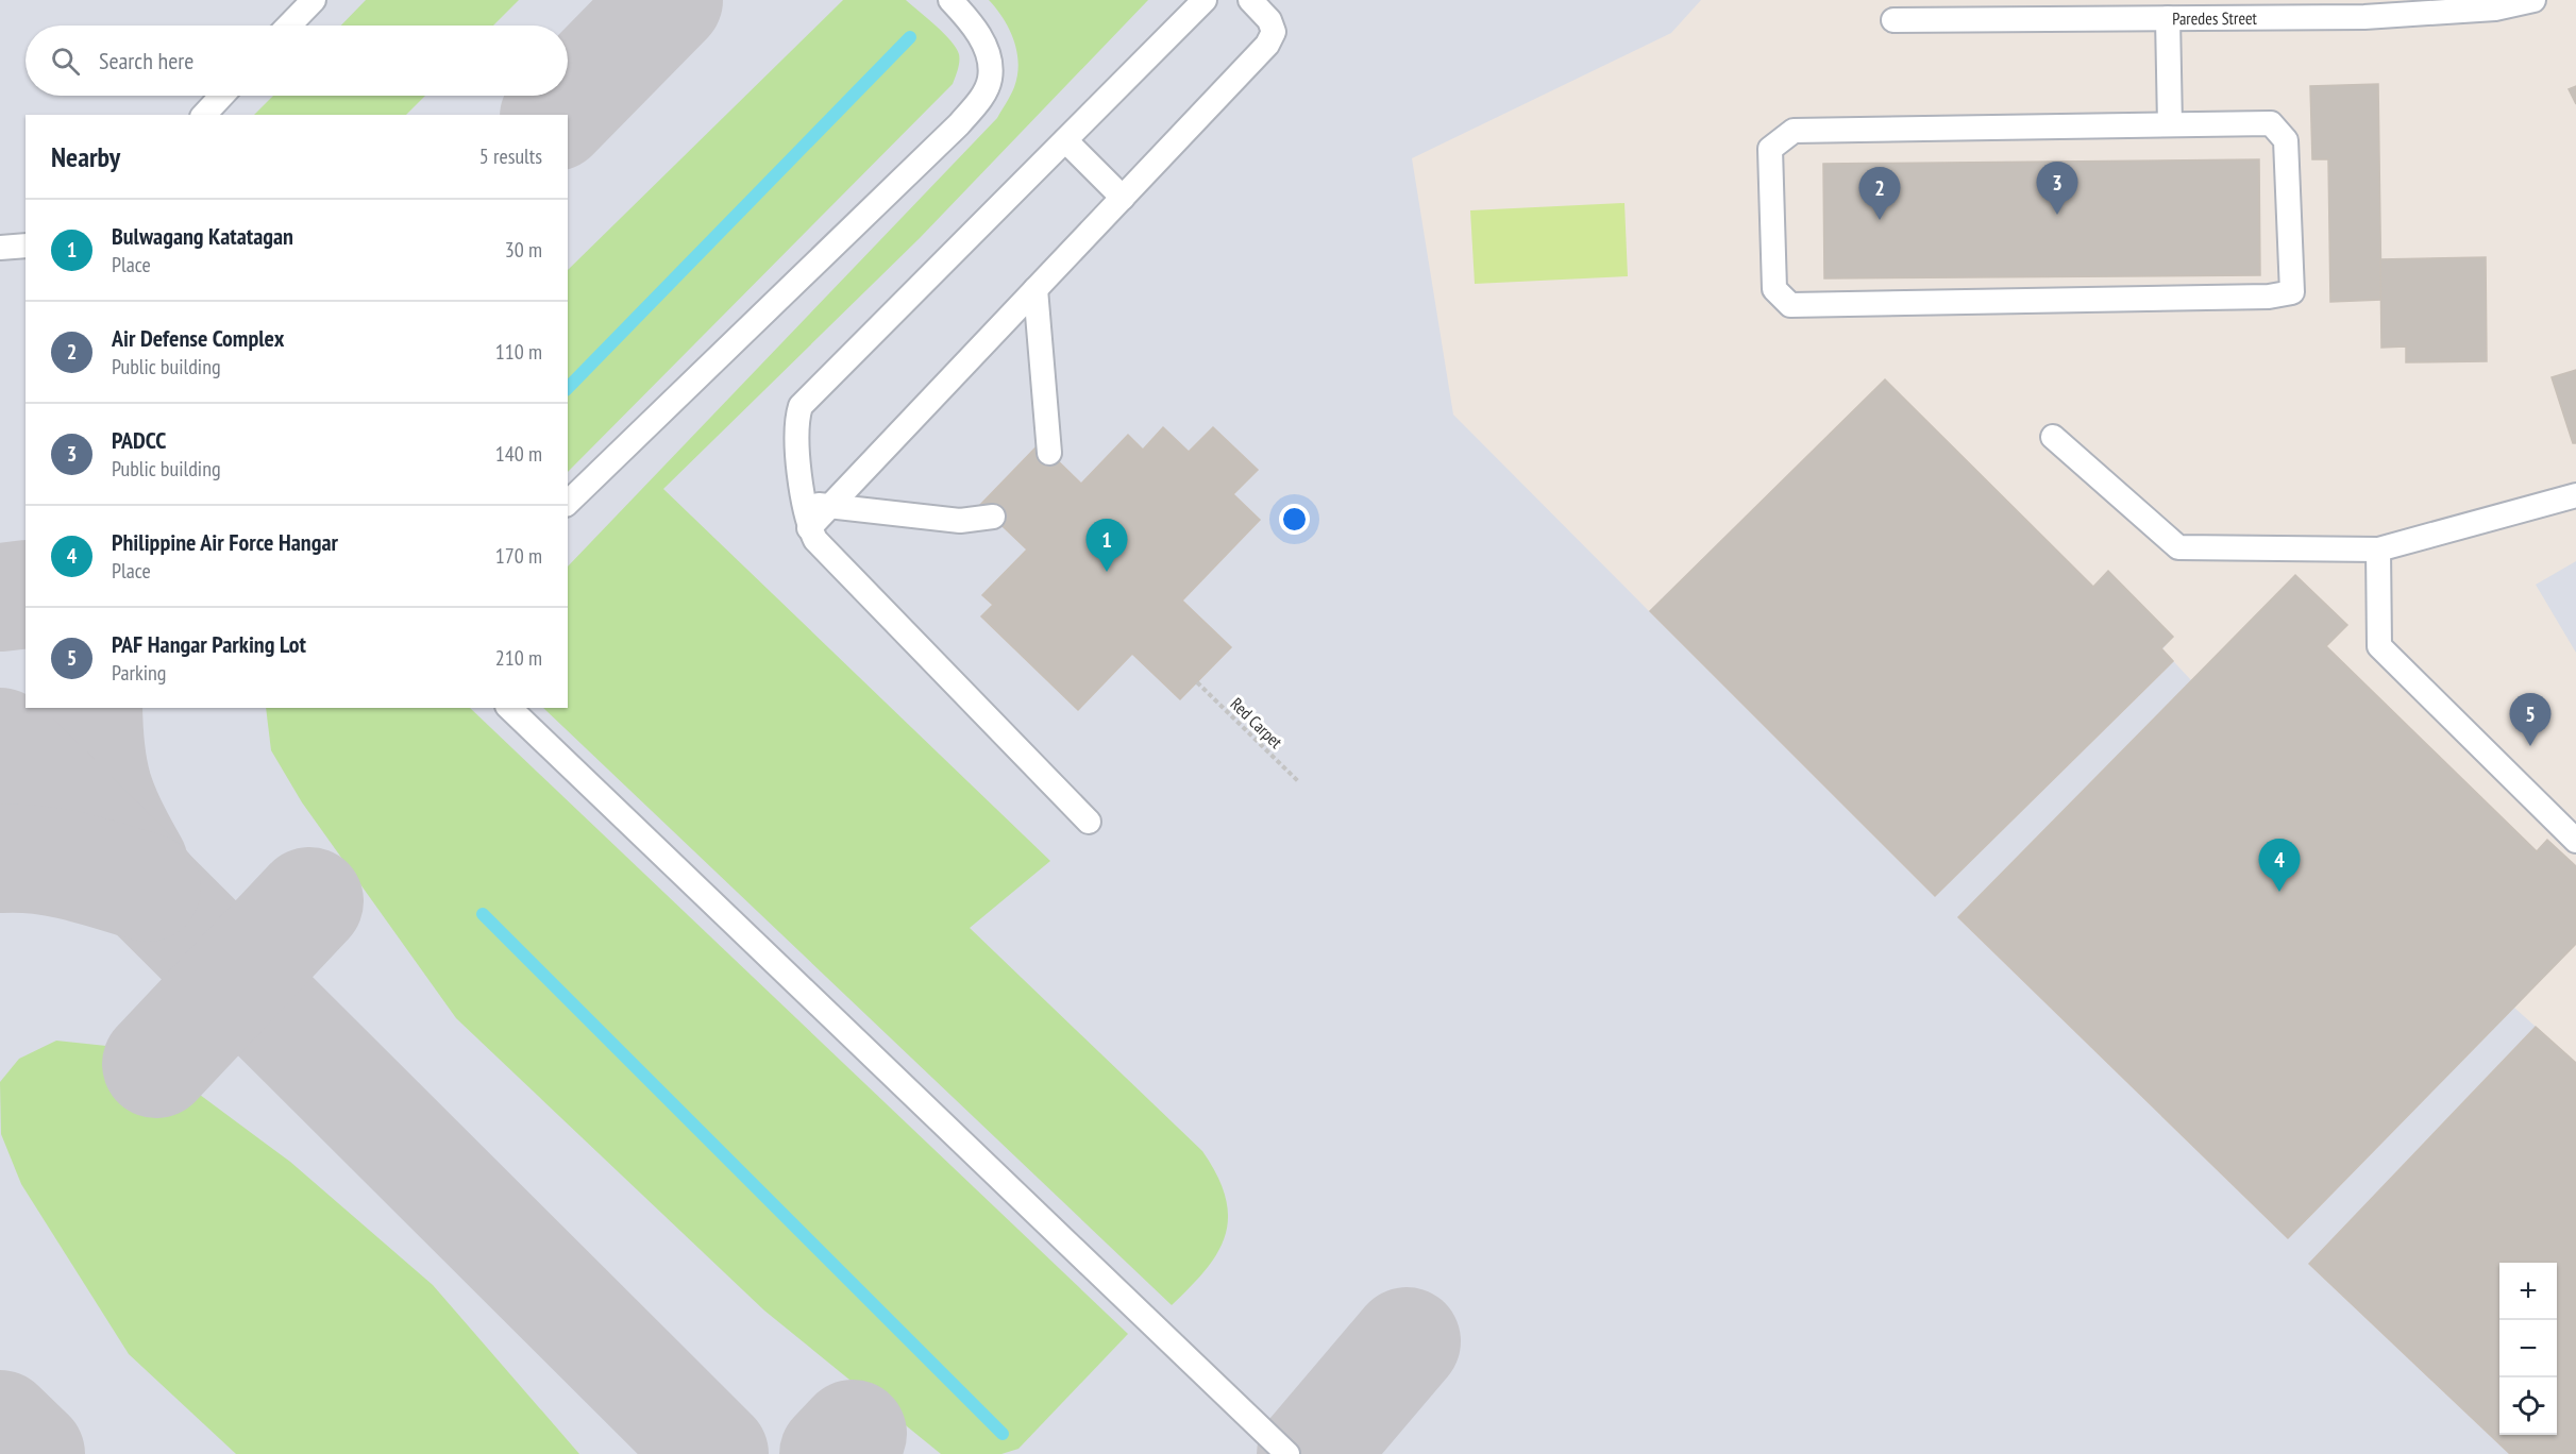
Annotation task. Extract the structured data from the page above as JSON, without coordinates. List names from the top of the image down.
{
  "streets": {
    "lane": ["Paredes Street"],
    "path": ["Red Carpet"]
  },
  "page": {
    "search": "Search here",
    "heading": ["Nearby", "5 results"],
    "pins": [
      "3",
      "2",
      "1",
      "5",
      "4"
    ],
    "list": [
      {
        "mark": "1",
        "name": "Bulwagang Katatagan",
        "note": "Place",
        "value": "30 m"
      },
      {
        "mark": "2",
        "name": "Air Defense Complex",
        "note": "Public building",
        "value": "110 m"
      },
      {
        "mark": "3",
        "name": "PADCC",
        "note": "Public building",
        "value": "140 m"
      },
      {
        "mark": "4",
        "name": "Philippine Air Force Hangar",
        "note": "Place",
        "value": "170 m"
      },
      {
        "mark": "5",
        "name": "PAF Hangar Parking Lot",
        "note": "Parking",
        "value": "210 m"
      }
    ],
    "map_buttons": ["+", "−"]
  }
}
